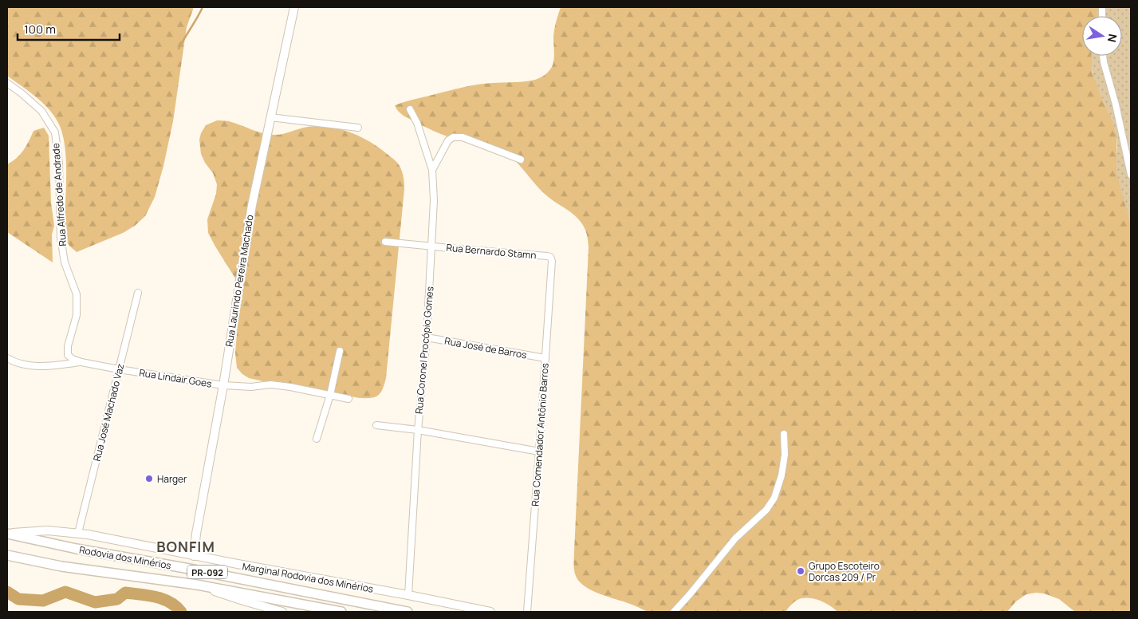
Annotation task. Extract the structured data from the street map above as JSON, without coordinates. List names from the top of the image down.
{
  "streets": {
    "main road": [
      "Rua Laurindo Pereira Machado",
      "Rodovia dos Minérios",
      "PR-092",
      "Marginal Rodovia dos Minérios"
    ],
    "street": [
      "Rua Alfredo de Andrade",
      "Rua Bernardo Stamn",
      "Rua José de Barros",
      "Rua Coronel Procópio Gomes",
      "Rua Lindair Goes",
      "Rua José Machado Vaz",
      "Rua Comendador Antônio Barros"
    ]
  },
  "crossings": [
    ["Rua Alfredo de Andrade", "Rua Lindair Goes"],
    ["Rua Bernardo Stamn", "Rua Coronel Procópio Gomes"],
    ["Rua Bernardo Stamn", "Rua Comendador Antônio Barros"],
    ["Rua Laurindo Pereira Machado", "Rua Lindair Goes"],
    ["Rua Laurindo Pereira Machado", "Marginal Rodovia dos Minérios"],
    ["Rua José de Barros", "Rua Coronel Procópio Gomes"],
    ["Rua José de Barros", "Rua Comendador Antônio Barros"],
    ["Rua Coronel Procópio Gomes", "Marginal Rodovia dos Minérios"],
    ["Rua Lindair Goes", "Rua José Machado Vaz"],
    ["Rua José Machado Vaz", "Marginal Rodovia dos Minérios"],
    ["Rodovia dos Minérios", "Marginal Rodovia dos Minérios"]
  ],
  "districts": ["BONFIM"],
  "places": ["Harger", "Grupo Escoteiro Dorcas 209 / Pr"],
  "scale_bar": "100 m",
  "north": "right"
}
